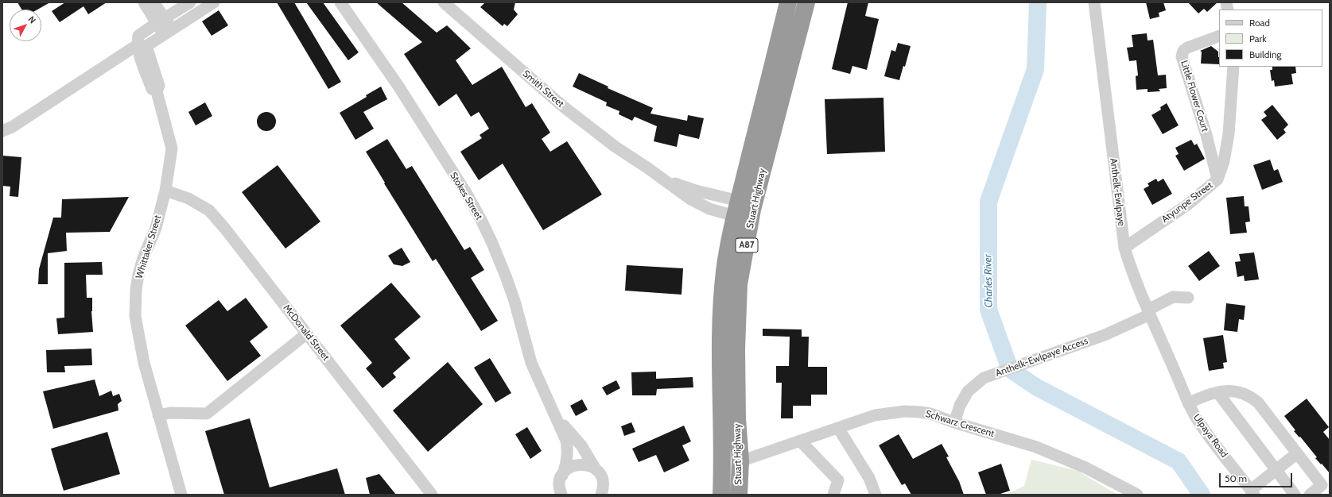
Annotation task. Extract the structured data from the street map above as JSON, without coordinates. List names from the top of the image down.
{
  "streets": {
    "highway": ["Stuart Highway", "A87"],
    "street": [
      "Smith Street",
      "Little Flower Court",
      "Anthelk-Ewlpaye",
      "Stokes Street",
      "Atyunpe Street",
      "Whittaker Street",
      "McDonald Street",
      "Anthelk-Ewlpaye Access",
      "Schwarz Crescent",
      "Ulpaya Road"
    ]
  },
  "crossings": [
    ["Smith Street", "Stuart Highway"],
    ["Little Flower Court", "Atyunpe Street"],
    ["Anthelk-Ewlpaye", "Atyunpe Street"],
    ["Anthelk-Ewlpaye", "Anthelk-Ewlpaye Access"],
    ["Anthelk-Ewlpaye", "Ulpaya Road"],
    ["Stuart Highway", "Schwarz Crescent"],
    ["Whittaker Street", "McDonald Street"],
    ["Anthelk-Ewlpaye Access", "Schwarz Crescent"]
  ],
  "water": ["Charles River"],
  "legend": ["Road", "Park", "Building"],
  "scale_bar": "50 m",
  "north": "top right"
}
